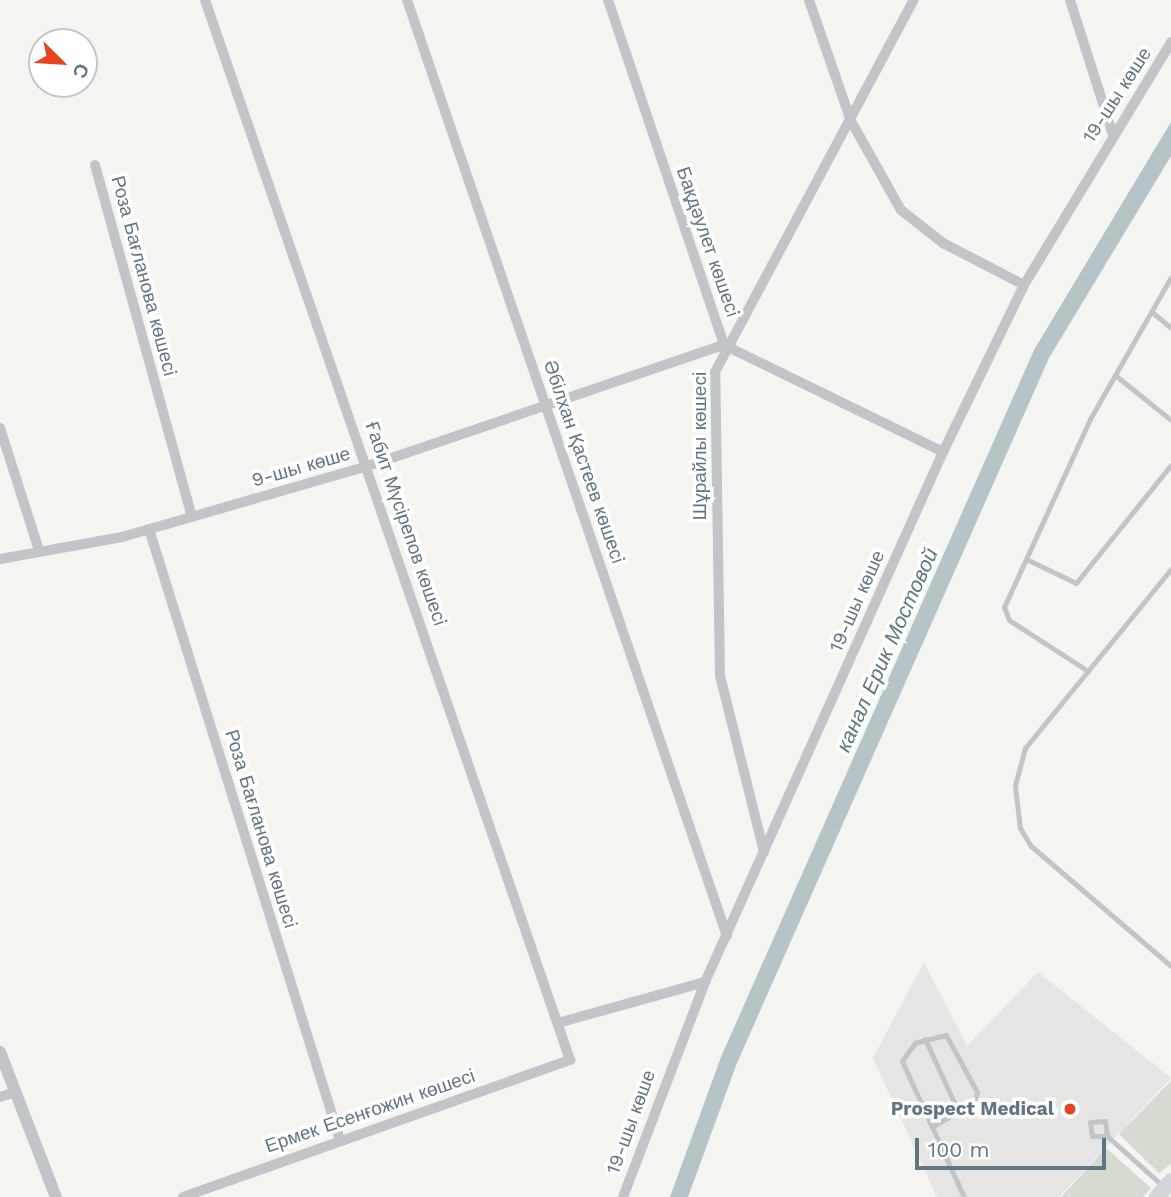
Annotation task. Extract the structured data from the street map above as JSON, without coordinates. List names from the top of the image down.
{
  "streets": {
    "street": [
      "19-шы көше",
      "Бақдәулет көшесi",
      "Роза Бағланова көшесi",
      "Шұрайлы көшесі",
      "Әбілхан Қастеев көшесi",
      "9-шы көше",
      "Ғабит Мүсірепов көшесi",
      "Ермек Есенғожин көшесі"
    ]
  },
  "crossings": [
    ["19-шы көше", "Бақдәулет көшесi"],
    ["19-шы көше", "Шұрайлы көшесі"],
    ["19-шы көше", "Әбілхан Қастеев көшесi"],
    ["Бақдәулет көшесi", "Шұрайлы көшесі"],
    ["Бақдәулет көшесi", "9-шы көше"],
    ["Роза Бағланова көшесi", "9-шы көше"],
    ["Роза Бағланова көшесi", "Ермек Есенғожин көшесі"],
    ["Шұрайлы көшесі", "9-шы көше"],
    ["Әбілхан Қастеев көшесi", "9-шы көше"],
    ["9-шы көше", "Ғабит Мүсірепов көшесi"],
    ["Ғабит Мүсірепов көшесi", "Ермек Есенғожин көшесі"]
  ],
  "water": ["канал Ерик Мостовой"],
  "places": ["Prospect Medical"],
  "scale_bar": "100 m",
  "north": "bottom right"
}
